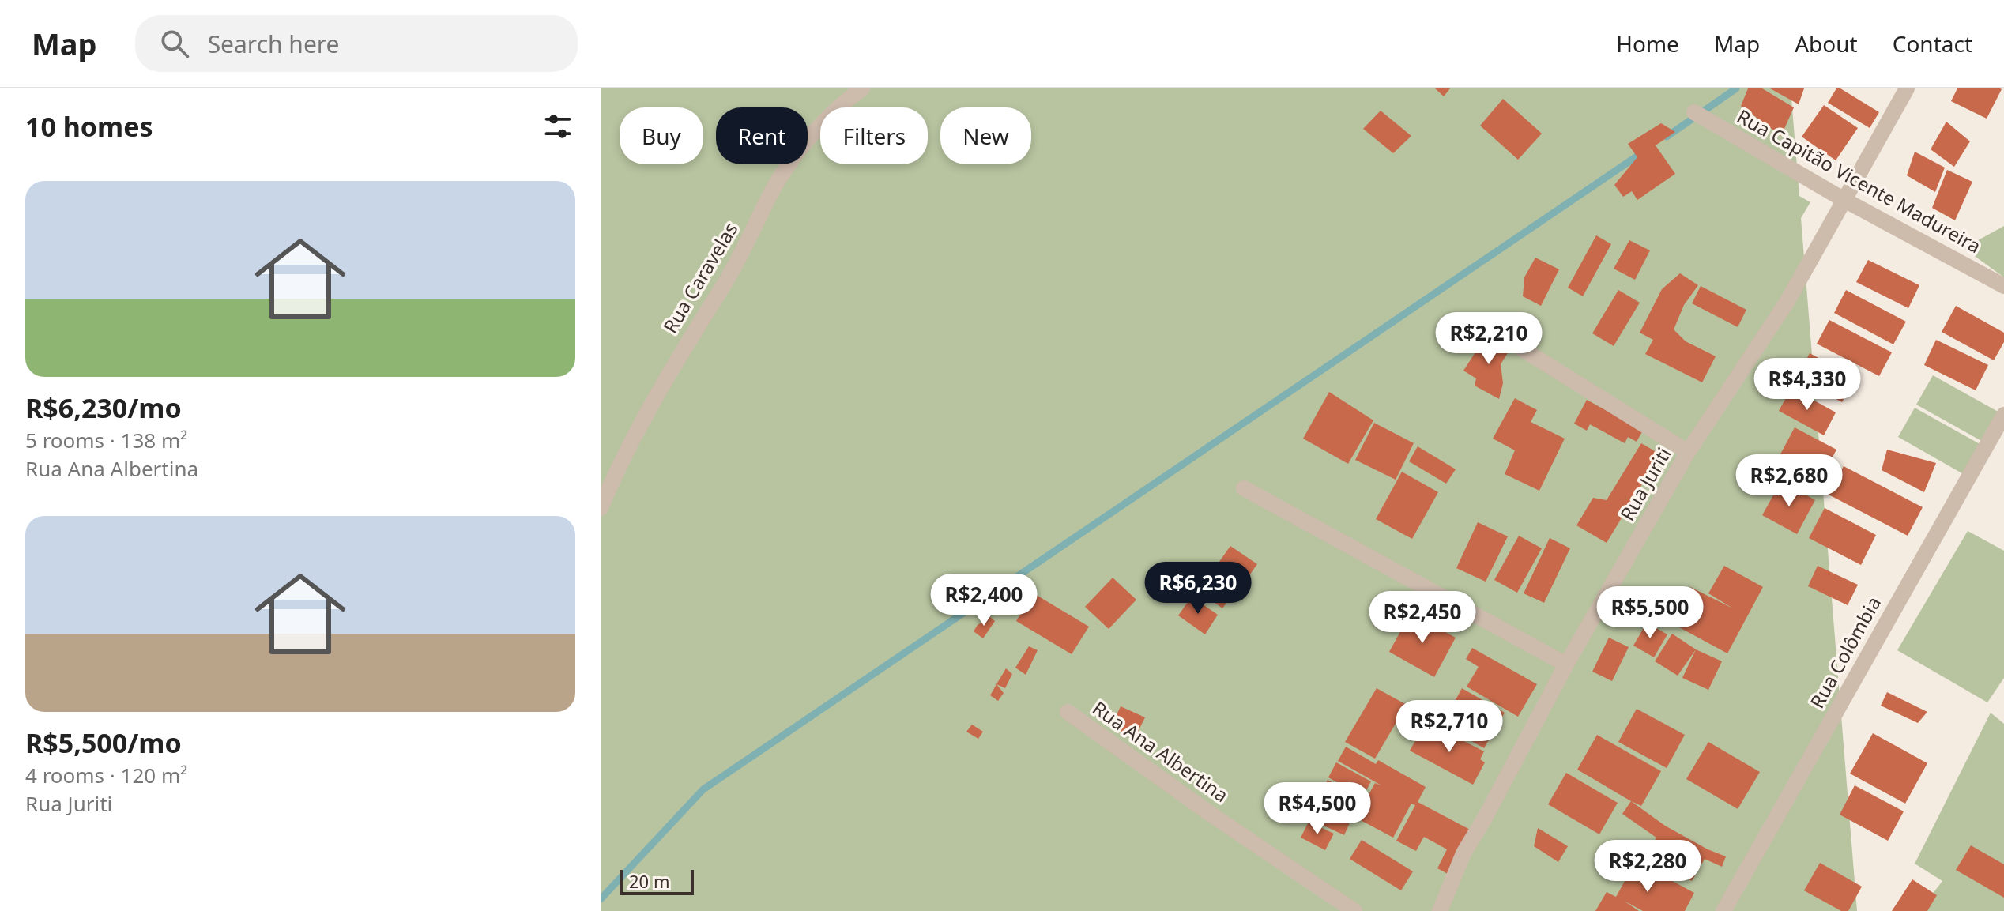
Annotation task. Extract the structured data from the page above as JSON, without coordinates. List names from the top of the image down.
{
  "streets": {
    "street": [
      "Rua Capitão Vicente Madureira",
      "Rua Caravelas",
      "Rua Juriti",
      "Rua Colômbia",
      "Rua Ana Albertina"
    ]
  },
  "crossings": [
    ["Rua Capitão Vicente Madureira", "Rua Juriti"]
  ],
  "scale_bar": "20 m",
  "page": {
    "header": "Map",
    "search": "Search here",
    "nav": [
      "Home",
      "Map",
      "About",
      "Contact"
    ],
    "heading": "10 homes",
    "chip": [
      "Buy",
      "Rent",
      "Filters",
      "New"
    ],
    "list": [
      {
        "name": "R$6,230/mo",
        "note": "5 rooms · 138 m² · Rua Ana Albertina"
      },
      {
        "name": "R$5,500/mo",
        "note": "4 rooms · 120 m² · Rua Juriti"
      }
    ],
    "price": [
      "R$2,210",
      "R$4,330",
      "R$2,680",
      "R$6,230",
      "R$2,400",
      "R$5,500",
      "R$2,450",
      "R$2,710",
      "R$4,500",
      "R$2,280"
    ],
    "scale": "20 m"
  }
}
